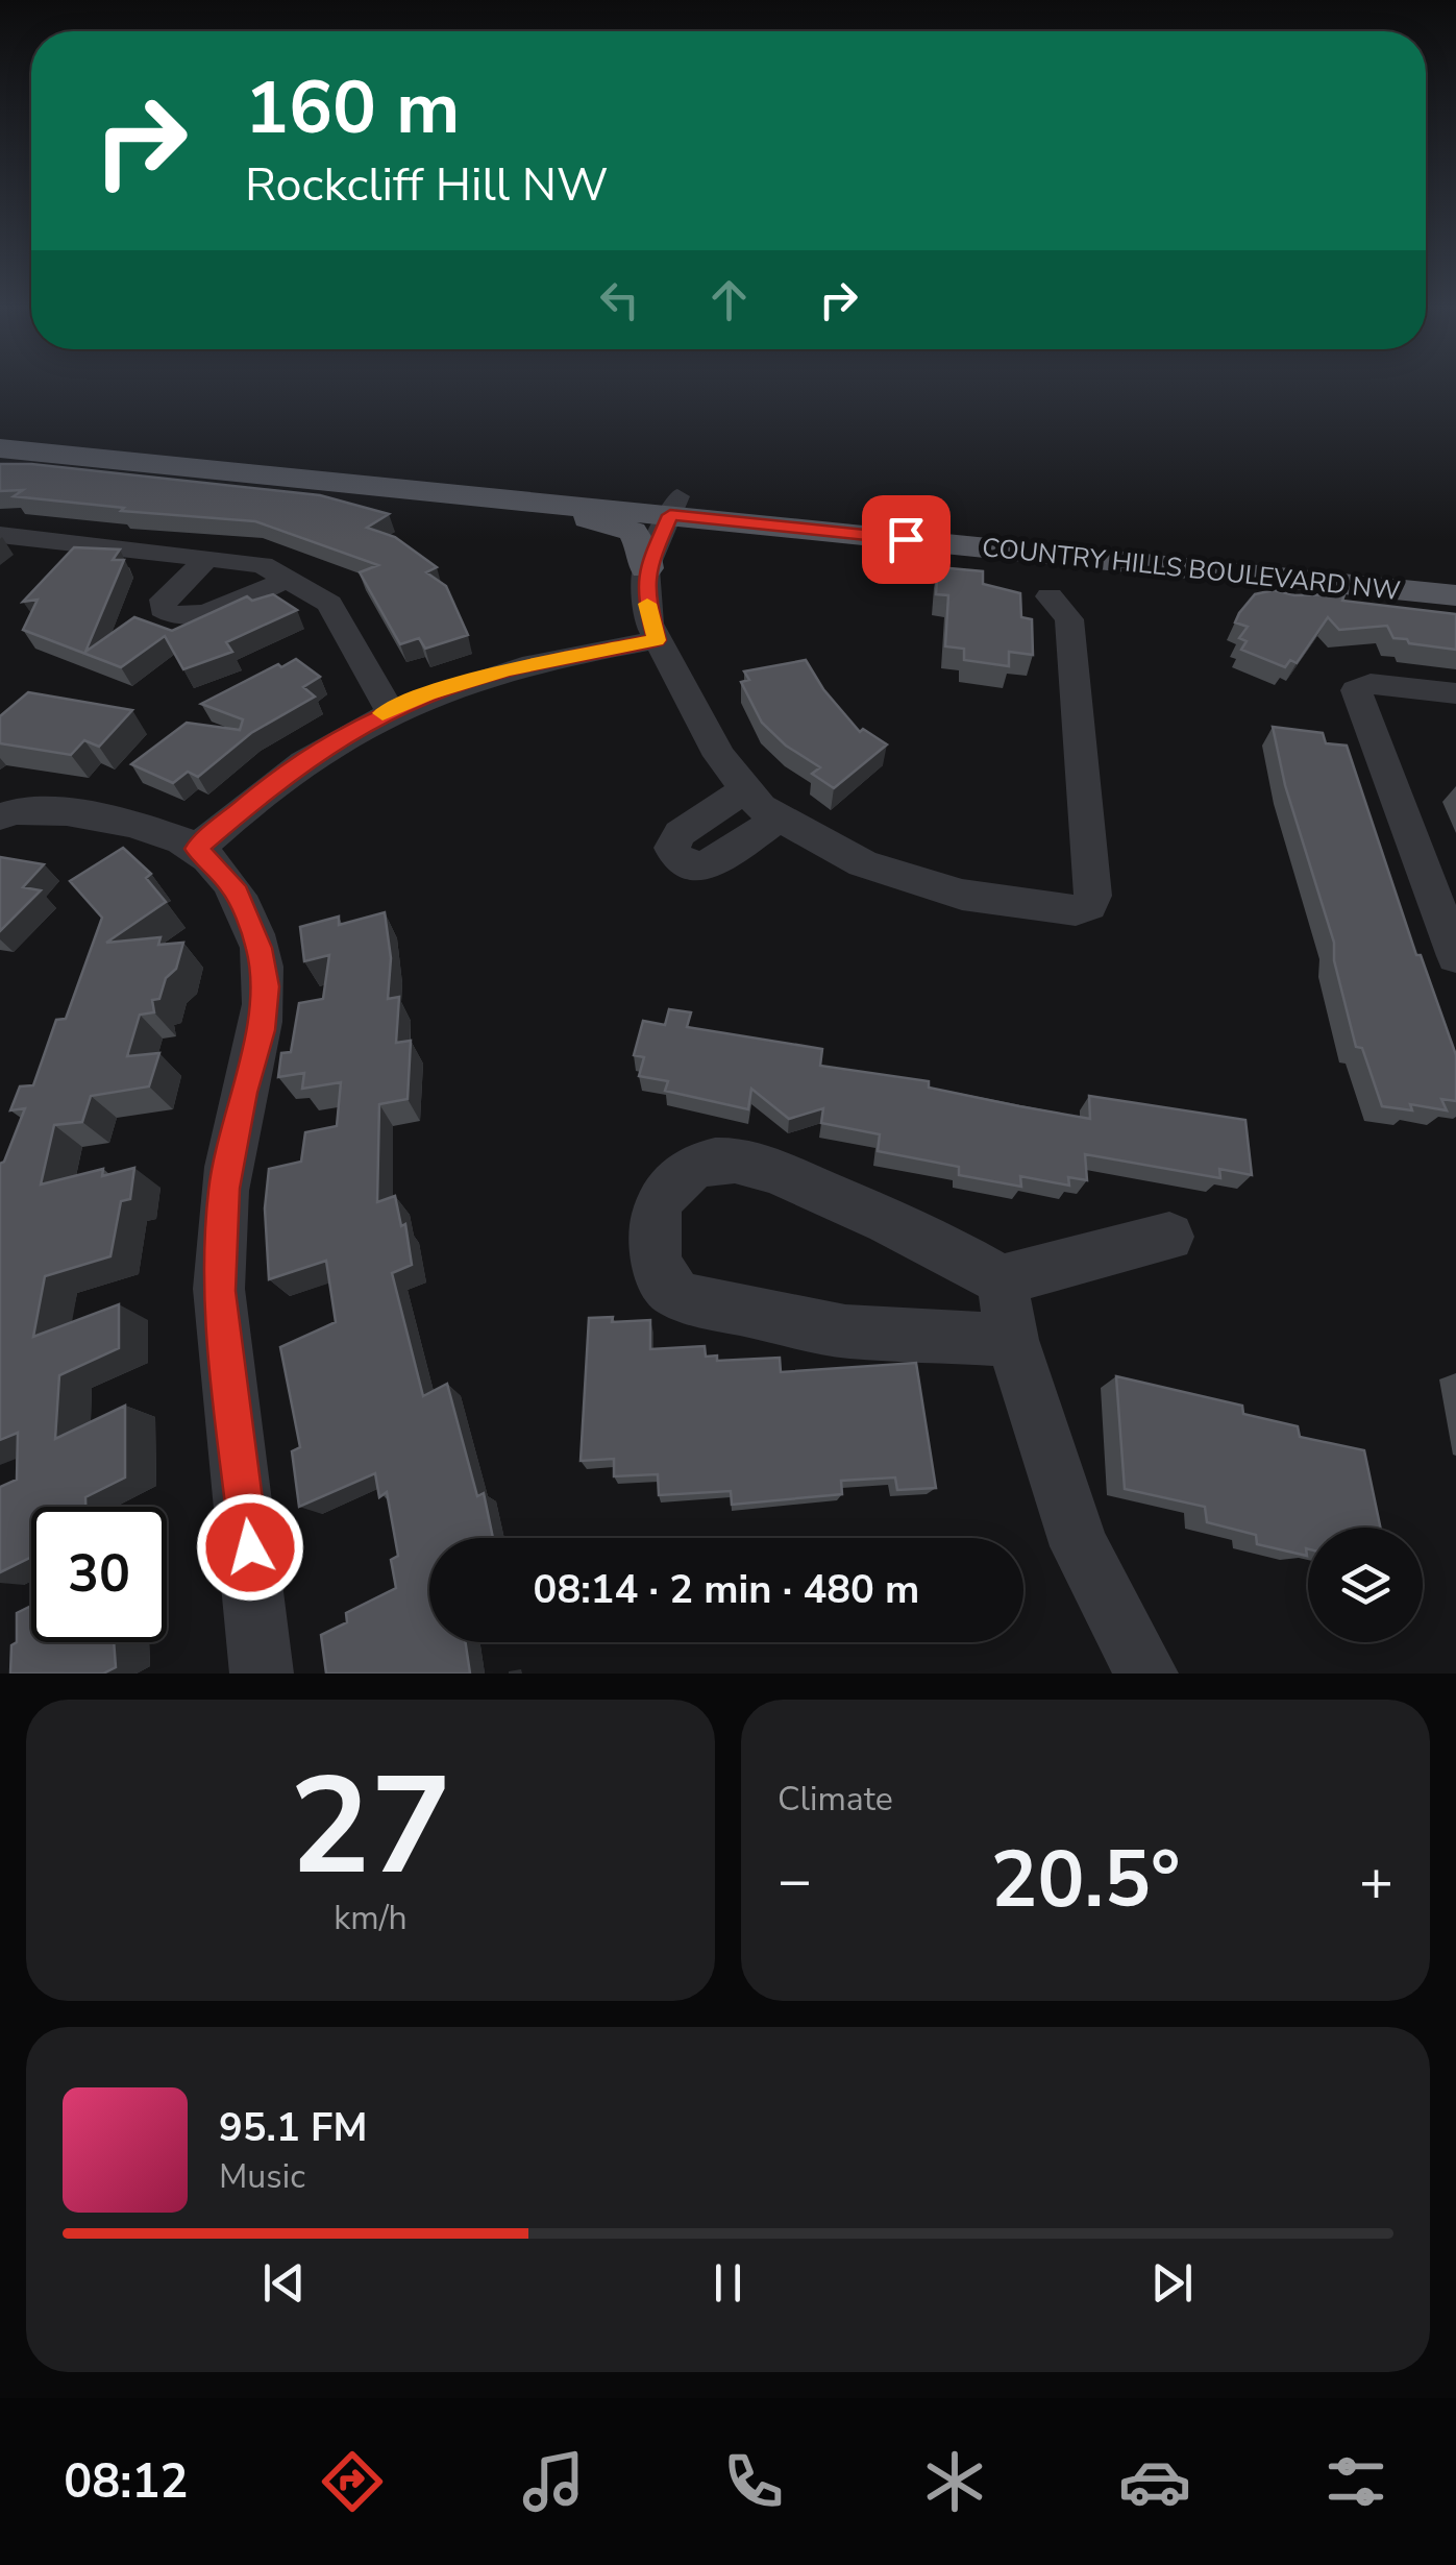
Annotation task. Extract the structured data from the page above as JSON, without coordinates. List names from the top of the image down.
{
  "streets": {
    "main road": ["COUNTRY HILLS BOULEVARD NW"]
  },
  "page": {
    "turn": ["160 m", "Rockcliff Hill NW"],
    "limit": "30",
    "trip": "08:14 · 2 min · 480 m",
    "tile": [
      ["27", "km/h"],
      "Climate"
    ],
    "heat": ["−", "20.5°", "+"],
    "song": ["95.1 FM", "Music"],
    "tabs": "08:12"
  }
}
